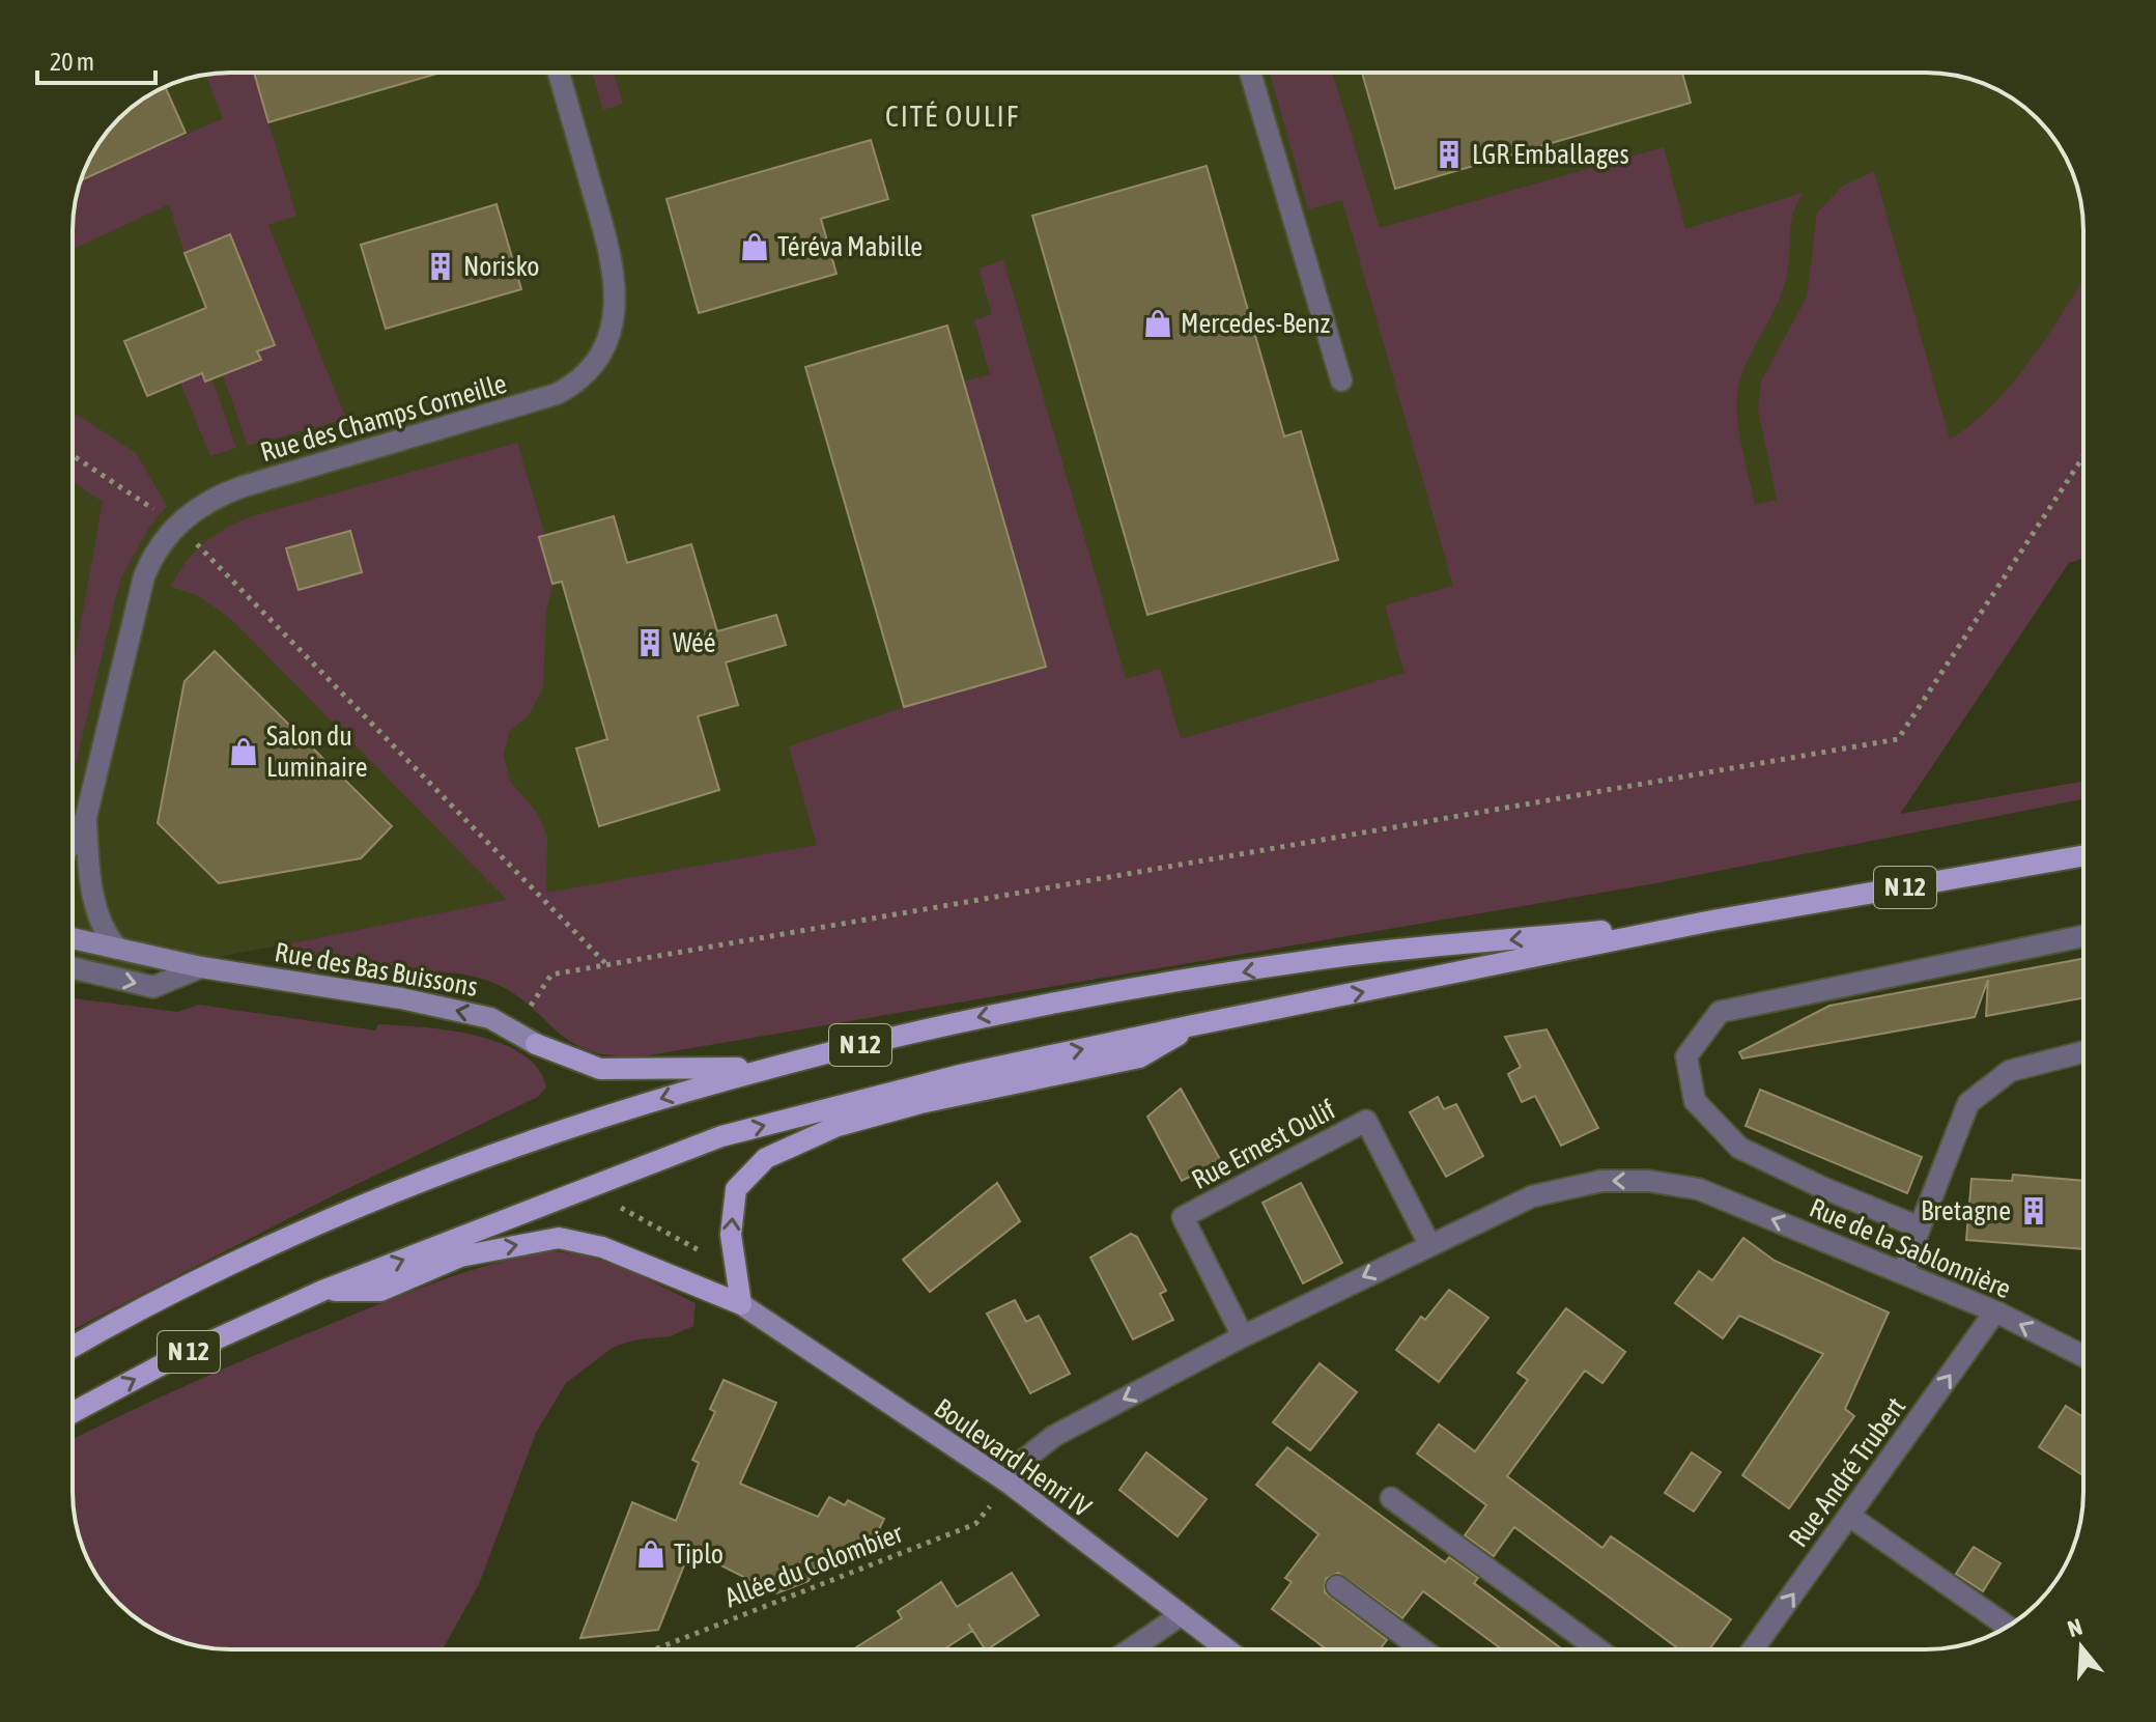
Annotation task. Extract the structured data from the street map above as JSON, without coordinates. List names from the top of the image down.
{
  "streets": {
    "main road": ["N 12"],
    "street": [
      "Rue des Champs Corneille",
      "Rue des Bas Buissons",
      "Rue Ernest Oulif",
      "Rue de la Sablonnière",
      "Boulevard Henri IV",
      "Rue André Trubert"
    ],
    "path": ["Allée du Colombier"]
  },
  "crossings": [
    ["Rue des Champs Corneille", "Rue des Bas Buissons"],
    ["N 12", "Rue des Bas Buissons"],
    ["N 12", "Boulevard Henri IV"],
    ["Rue Ernest Oulif", "Rue de la Sablonnière"],
    ["Rue de la Sablonnière", "Rue André Trubert"],
    ["Boulevard Henri IV", "Allée du Colombier"]
  ],
  "one_way": ["Rue des Bas Buissons", "Rue de la Sablonnière", "Rue André Trubert"],
  "districts": ["CITÉ OULIF"],
  "places": {
    "building": [
      "LGR Emballages",
      "Norisko",
      "Wéé",
      "Bretagne"
    ],
    "shop": [
      "Téréva Mabille",
      "Mercedes-Benz",
      "Salon du Luminaire",
      "Tiplo"
    ]
  },
  "scale_bar": "20 m",
  "north": "top"
}
